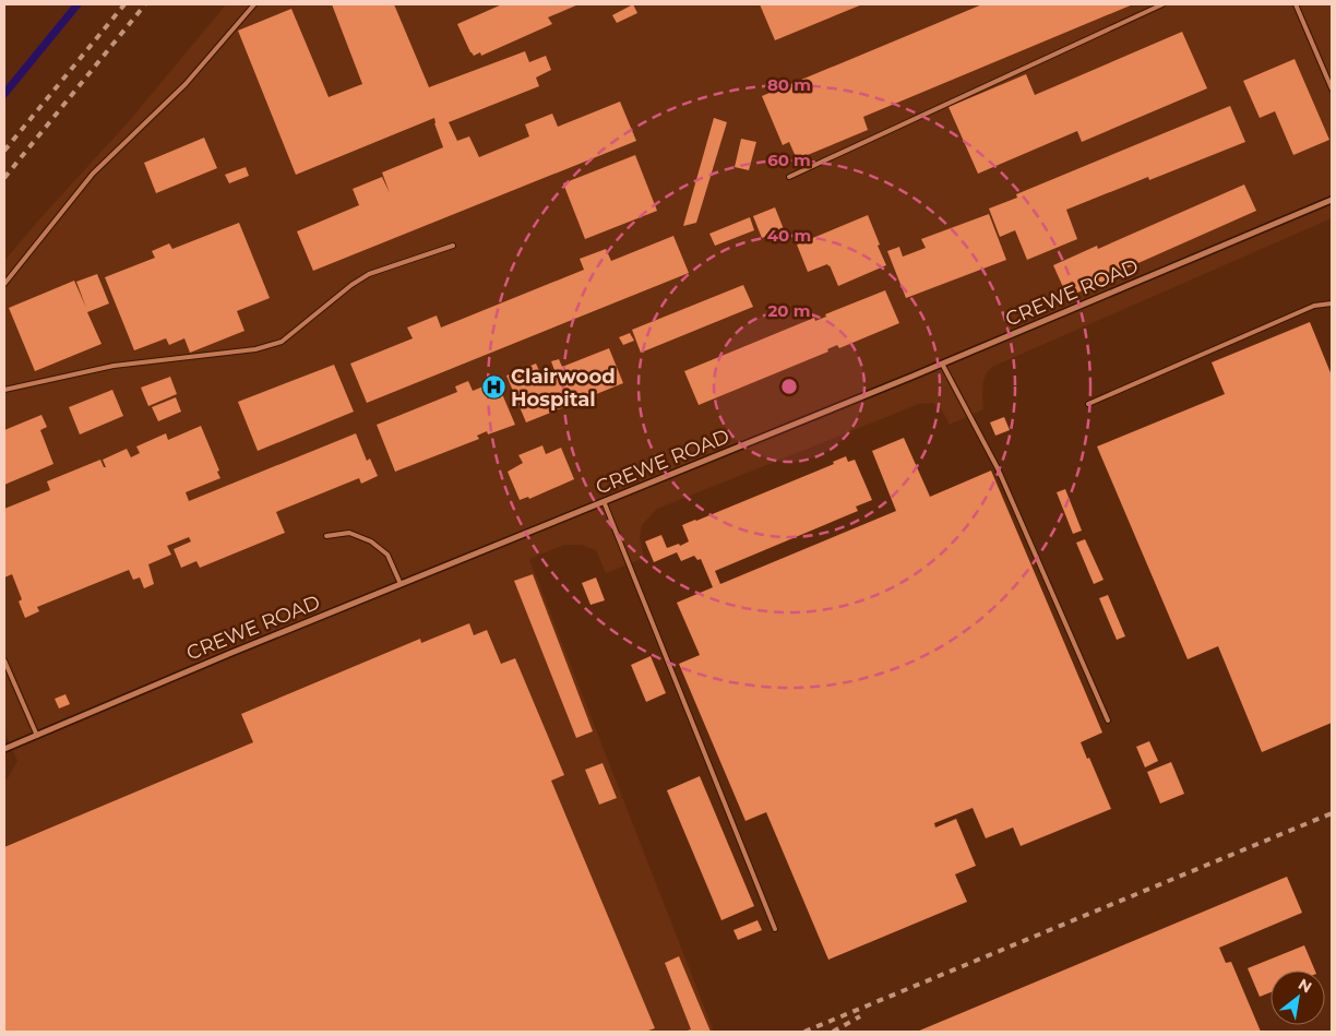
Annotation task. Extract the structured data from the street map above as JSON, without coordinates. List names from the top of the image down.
{
  "streets": {
    "street": ["CREWE ROAD"]
  },
  "places": {
    "hospital": ["Clairwood Hospital"]
  },
  "north": "top right",
  "rings": [
    "80 m",
    "60 m",
    "40 m",
    "20 m"
  ]
}
